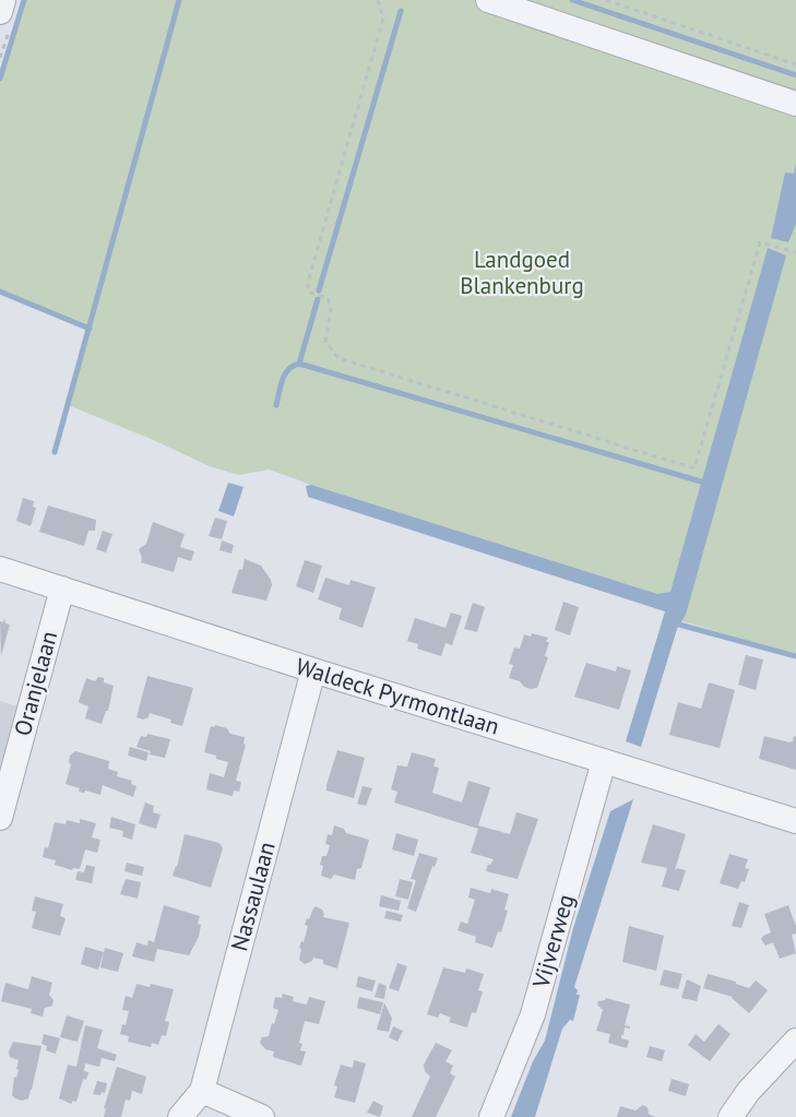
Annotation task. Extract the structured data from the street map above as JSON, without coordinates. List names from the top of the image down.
{
  "streets": {
    "street": [
      "Oranjelaan",
      "Waldeck Pyrmontlaan",
      "Nassaulaan",
      "Vijverweg"
    ]
  },
  "crossings": [
    ["Oranjelaan", "Waldeck Pyrmontlaan"],
    ["Waldeck Pyrmontlaan", "Nassaulaan"],
    ["Waldeck Pyrmontlaan", "Vijverweg"]
  ],
  "parks": ["Landgoed Blankenburg"]
}
